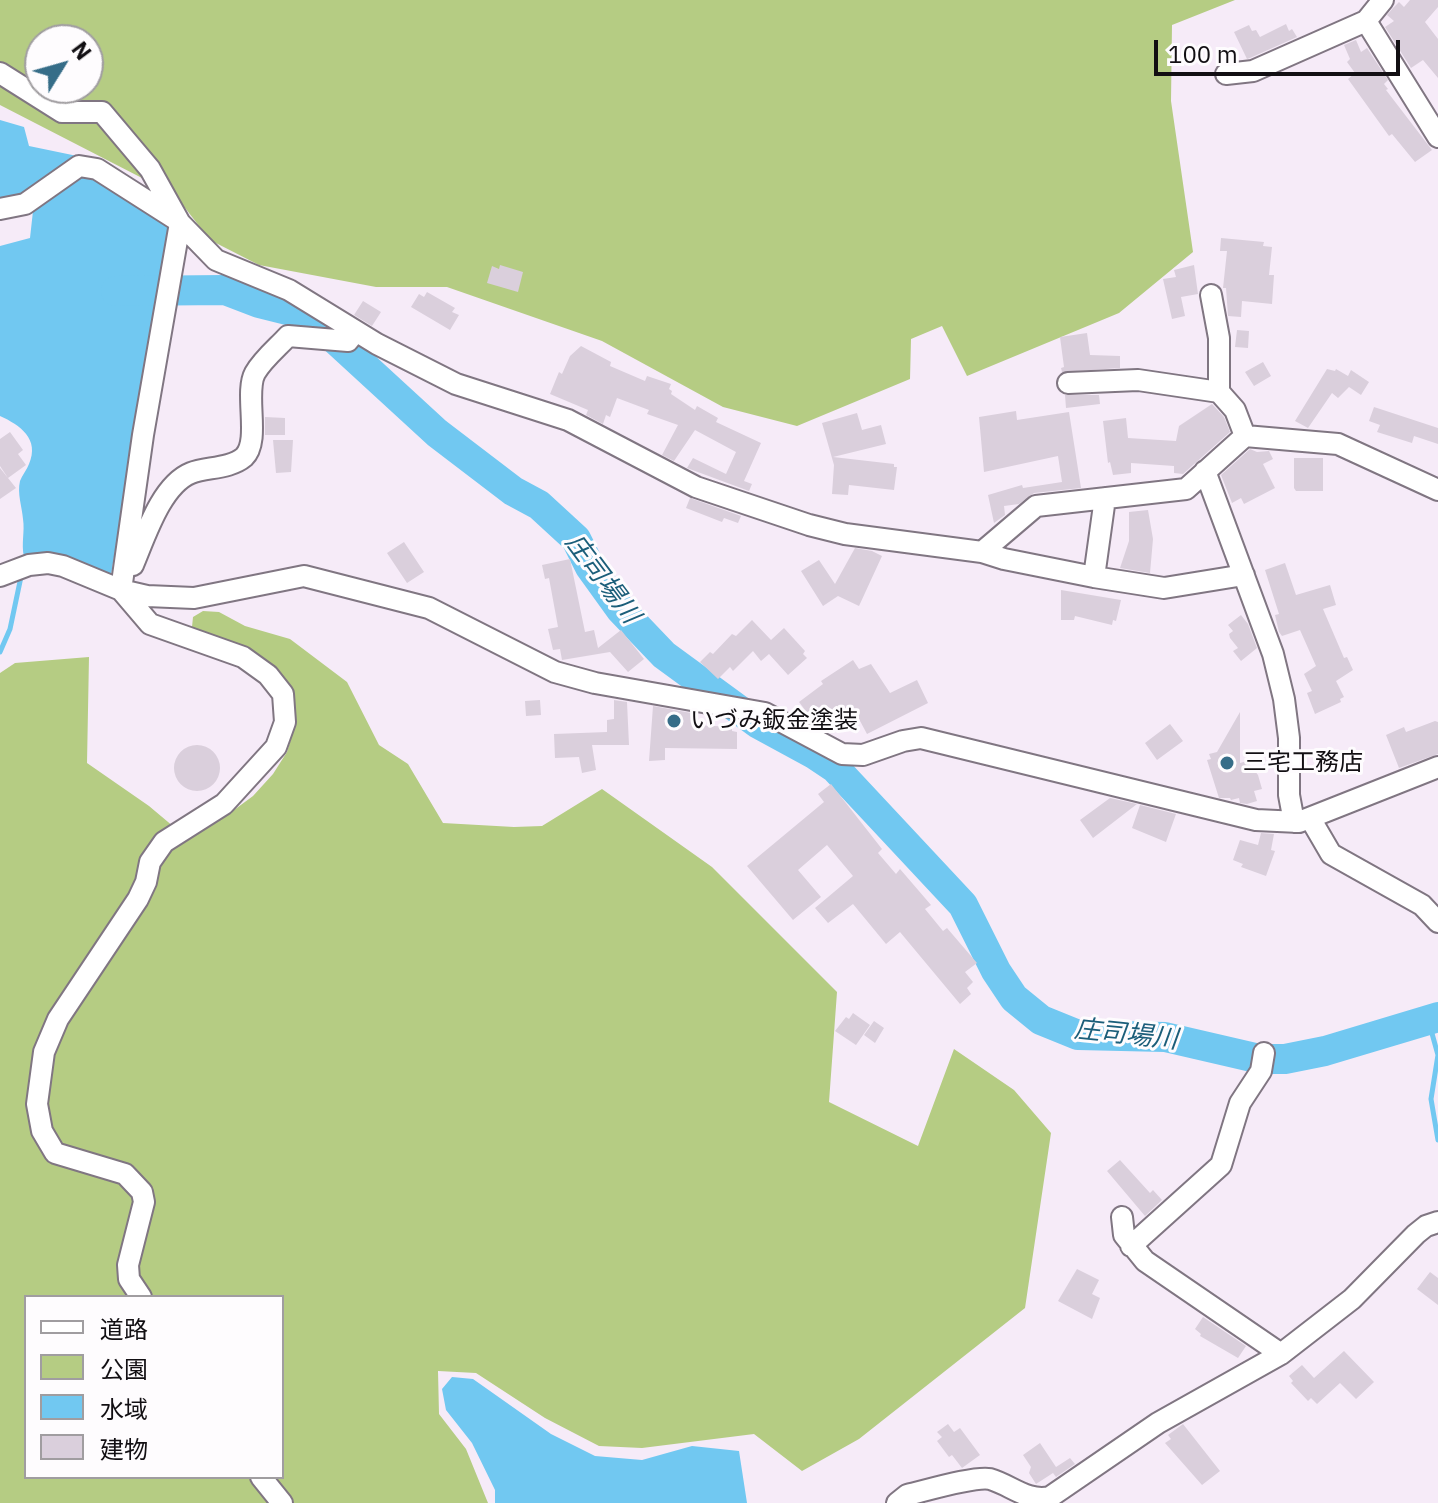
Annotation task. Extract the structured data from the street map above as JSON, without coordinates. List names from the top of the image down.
{
  "water": ["庄司場川"],
  "places": ["いづみ鈑金塗装", "三宅工務店"],
  "legend": [
    "道路",
    "公園",
    "水域",
    "建物"
  ],
  "scale_bar": "100 m",
  "north": "top right"
}
